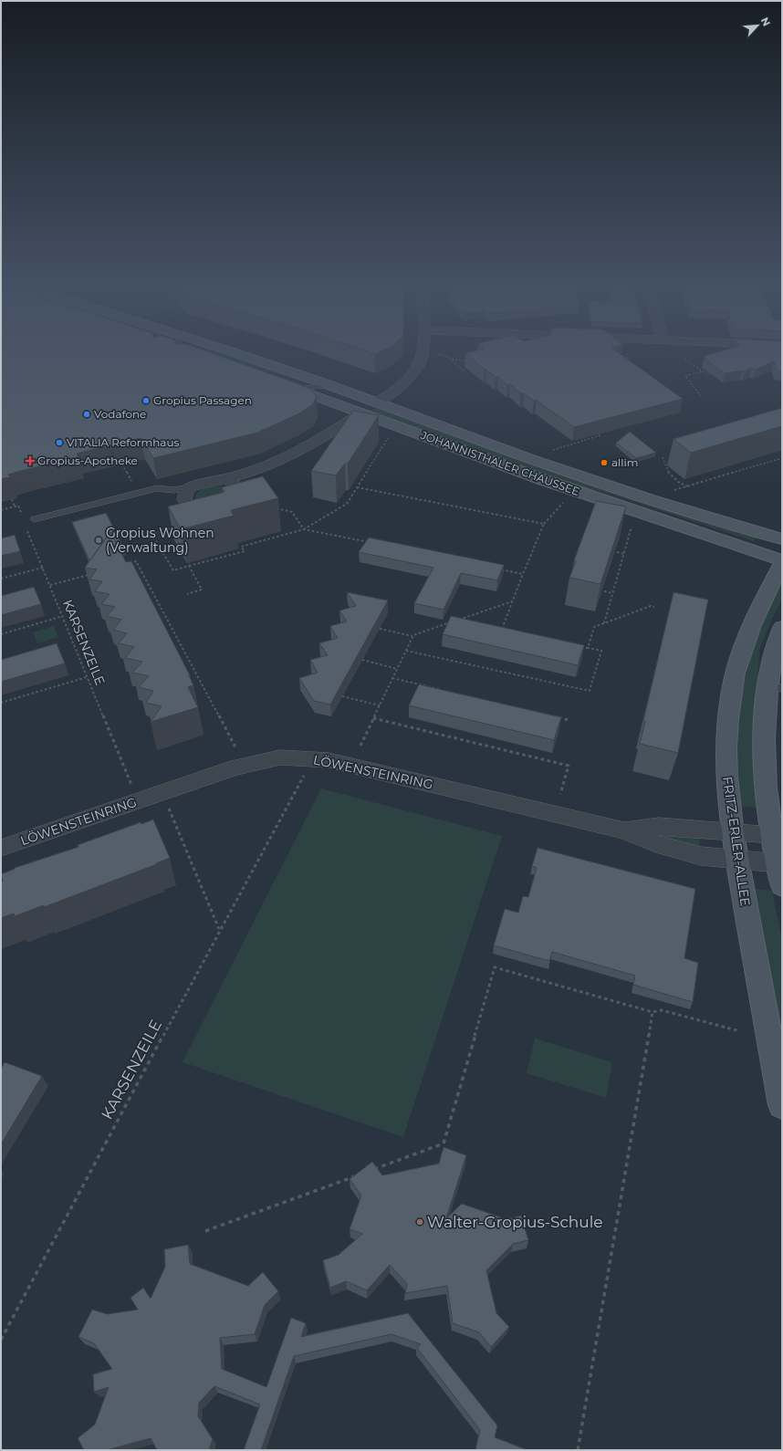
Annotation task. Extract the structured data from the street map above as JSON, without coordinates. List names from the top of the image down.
{
  "streets": {
    "main road": ["JOHANNISTHALER CHAUSSEE", "FRITZ-ERLER-ALLEE"],
    "street": ["LÖWENSTEINRING"],
    "path": ["KARSENZEILE"]
  },
  "crossings": [
    ["LÖWENSTEINRING", "FRITZ-ERLER-ALLEE"]
  ],
  "places": {
    "other": [
      "Gropius Passagen",
      "Vodafone",
      "VITALIA Reformhaus",
      "allim",
      "Gropius Wohnen (Verwaltung)",
      "Walter-Gropius-Schule"
    ],
    "health": ["Gropius-Apotheke"]
  },
  "north": "top right"
}
